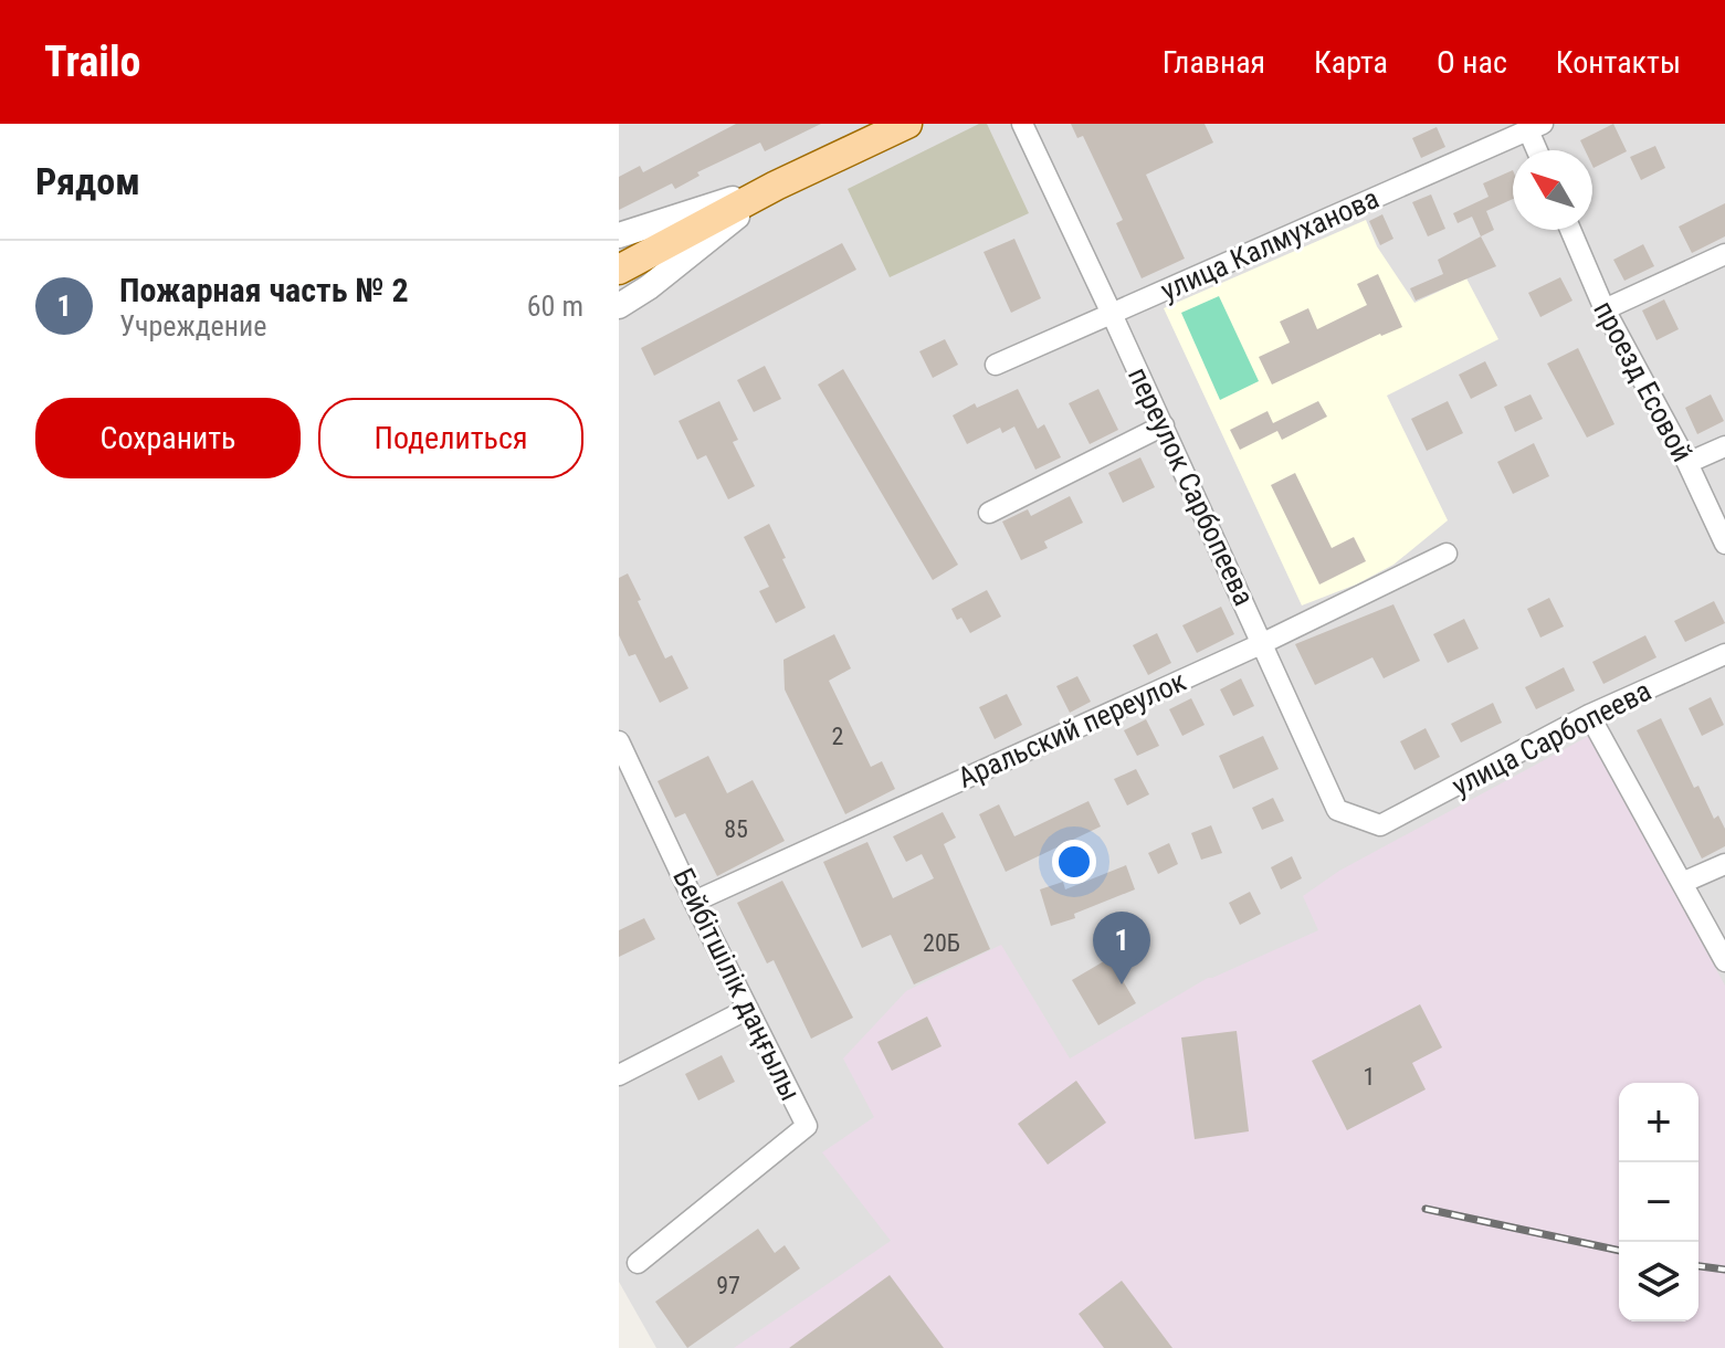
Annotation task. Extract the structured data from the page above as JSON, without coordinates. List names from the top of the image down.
{
  "streets": {
    "street": [
      "улица Калмуханова",
      "проезд Есовой",
      "переулок Сарбопеева",
      "Аральский переулок",
      "улица Сарбопеева",
      "Бейбітшілік даңғылы"
    ]
  },
  "crossings": [
    ["улица Калмуханова", "переулок Сарбопеева"],
    ["переулок Сарбопеева", "Аральский переулок"],
    ["переулок Сарбопеева", "улица Сарбопеева"],
    ["Аральский переулок", "Бейбітшілік даңғылы"]
  ],
  "house_numbers": [
    "2",
    "85",
    "20Б",
    "1",
    "97"
  ],
  "north": "top left",
  "page": {
    "header": "Trailo",
    "nav": [
      "Главная",
      "Карта",
      "О нас",
      "Контакты"
    ],
    "heading": "Рядом",
    "list": [
      {
        "mark": "1",
        "name": "Пожарная часть № 2",
        "note": "Учреждение",
        "value": "60 m"
      }
    ],
    "buttons": ["Сохранить", "Поделиться"],
    "pins": "1",
    "map_buttons": ["+", "−"]
  }
}
